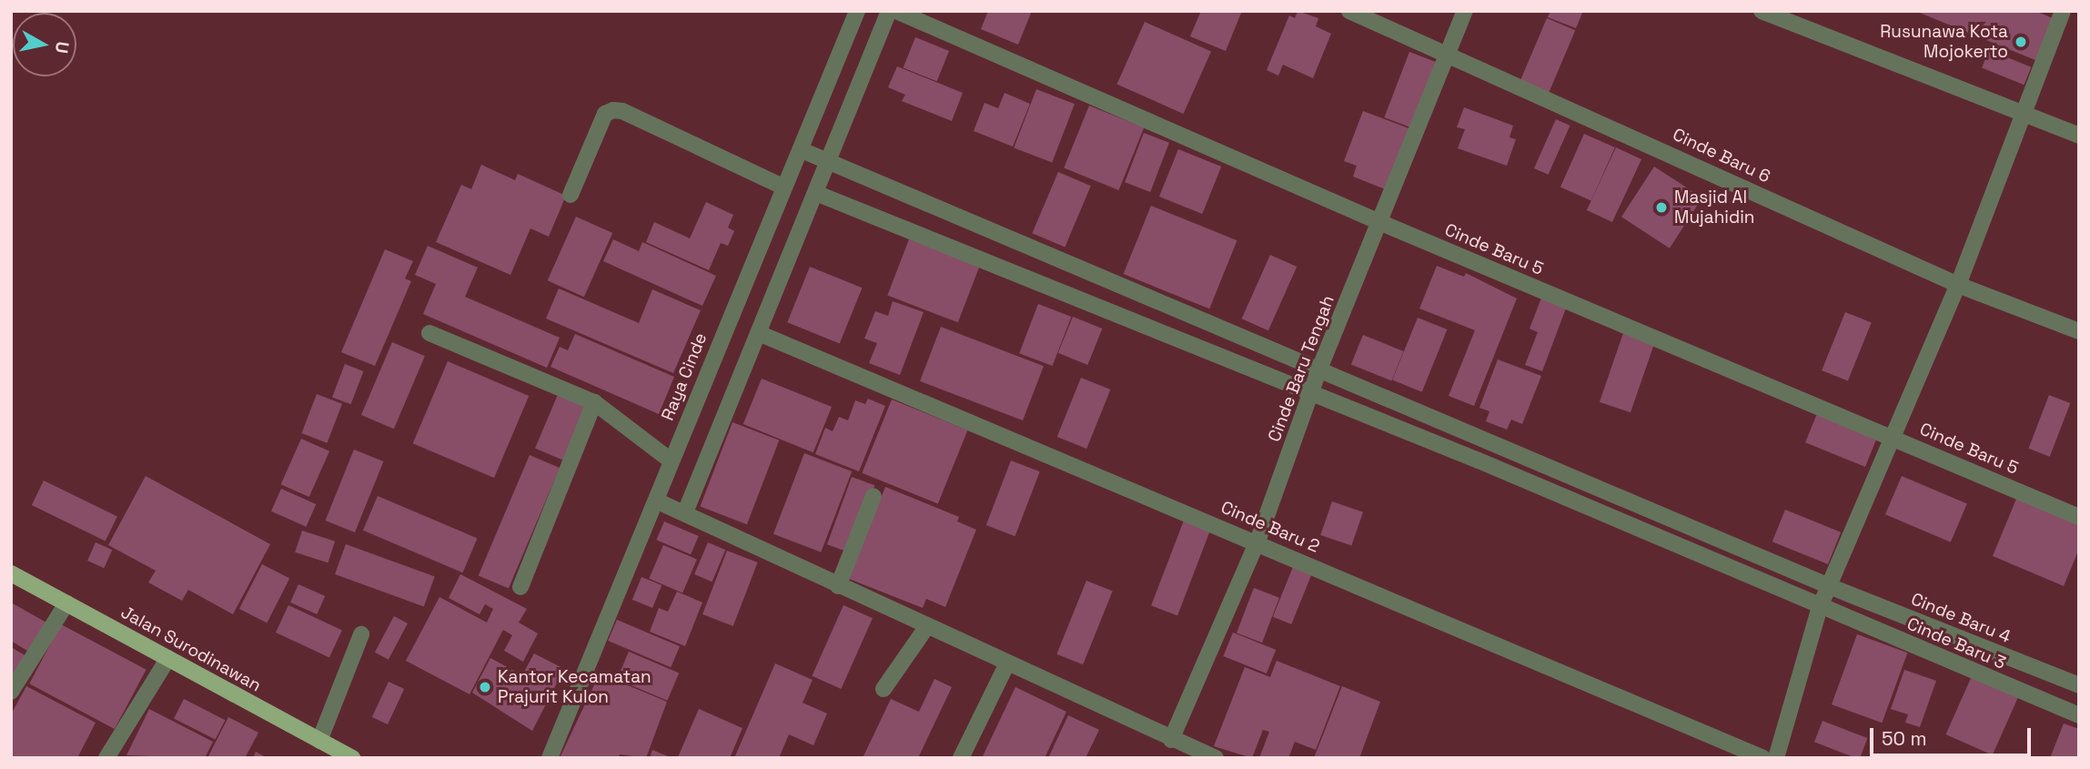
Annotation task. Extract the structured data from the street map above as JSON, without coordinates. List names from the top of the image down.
{
  "streets": {
    "main road": ["Jalan Surodinawan"],
    "street": [
      "Cinde Baru 6",
      "Cinde Baru 5",
      "Cinde Baru Tengah",
      "Raya Cinde",
      "Cinde Baru 2",
      "Cinde Baru 4",
      "Cinde Baru 3"
    ]
  },
  "crossings": [
    ["Cinde Baru 6", "Cinde Baru Tengah"],
    ["Cinde Baru 5", "Cinde Baru Tengah"],
    ["Cinde Baru Tengah", "Cinde Baru 2"],
    ["Cinde Baru Tengah", "Cinde Baru 4"],
    ["Cinde Baru Tengah", "Cinde Baru 3"],
    ["Raya Cinde", "Cinde Baru 4"]
  ],
  "places": ["Rusunawa Kota Mojokerto", "Masjid Al Mujahidin", "Kantor Kecamatan Prajurit Kulon"],
  "scale_bar": "50 m",
  "north": "right"
}
